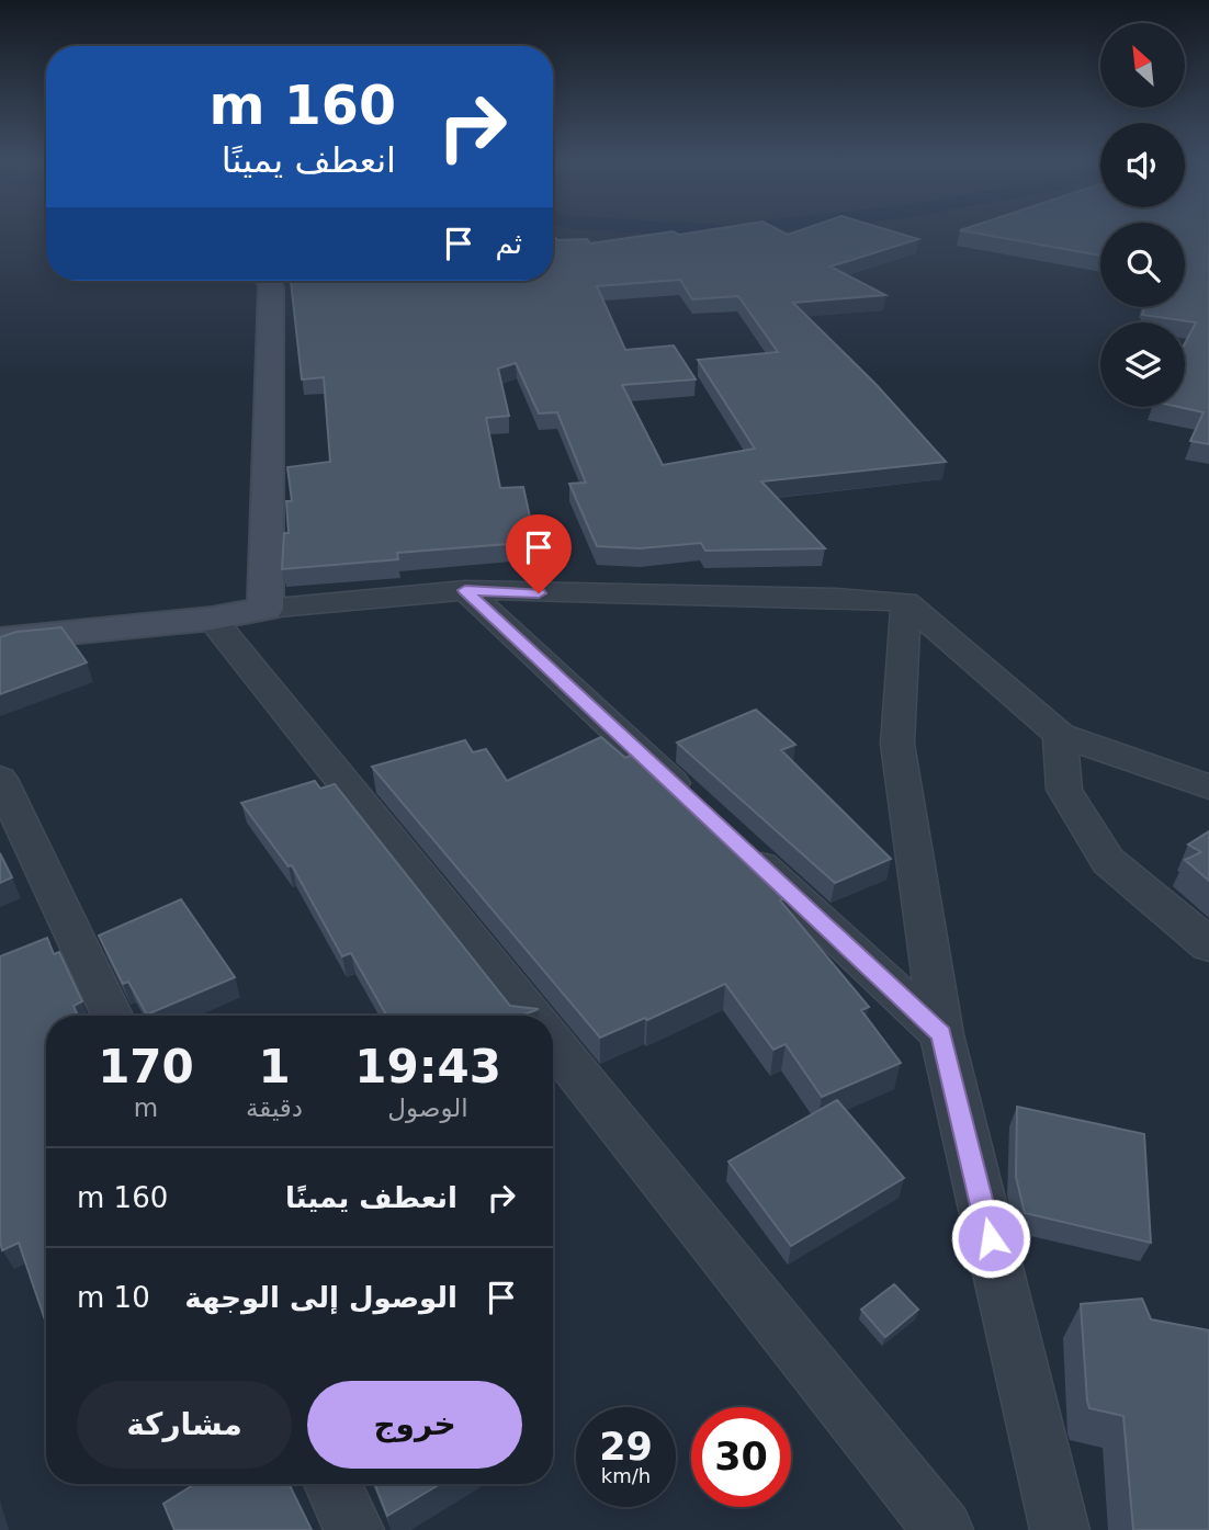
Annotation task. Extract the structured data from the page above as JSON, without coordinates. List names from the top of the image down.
{
  "north": "top left",
  "page": {
    "turn": ["160 m", "انعطف يمينًا"],
    "then": "ثم",
    "eta": [
      "19:43",
      "الوصول",
      "1",
      "دقيقة",
      "170",
      "m"
    ],
    "list": [
      {
        "name": "انعطف يمينًا",
        "value": "160 m"
      },
      {
        "name": "الوصول إلى الوجهة",
        "value": "10 m"
      }
    ],
    "buttons": ["خروج", "مشاركة"],
    "speed": "29 km/h",
    "limit": "30"
  }
}
